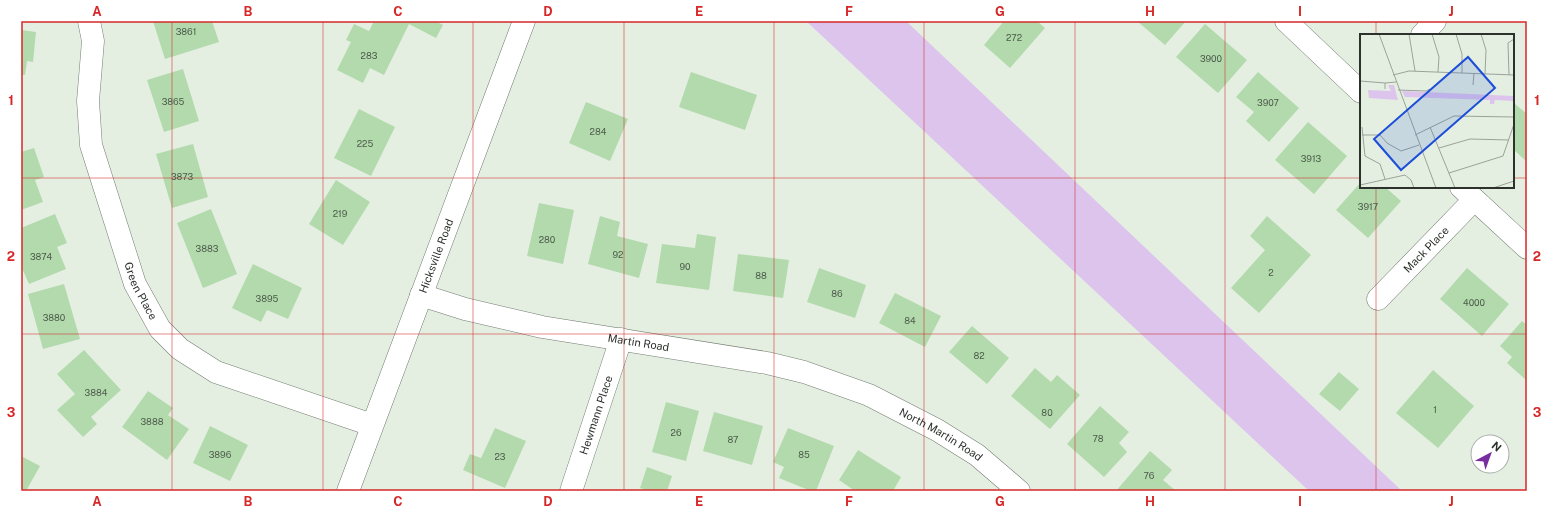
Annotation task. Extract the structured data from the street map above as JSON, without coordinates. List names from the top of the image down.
{
  "streets": {
    "street": [
      "Mack Place",
      "Hicksville Road",
      "Green Place",
      "Martin Road",
      "Hewmann Place",
      "North Martin Road"
    ]
  },
  "crossings": [
    ["Hicksville Road", "Green Place"],
    ["Hicksville Road", "Martin Road"],
    ["Martin Road", "Hewmann Place"],
    ["Martin Road", "North Martin Road"]
  ],
  "house_numbers": [
    "3861",
    "272",
    "283",
    "3900",
    "3865",
    "3907",
    "284",
    "225",
    "3913",
    "3873",
    "3917",
    "219",
    "280",
    "3883",
    "92",
    "3874",
    "90",
    "2",
    "88",
    "86",
    "3895",
    "4000",
    "3880",
    "84",
    "82",
    "3884",
    "1",
    "80",
    "3888",
    "26",
    "78",
    "87",
    "3896",
    "85",
    "23",
    "76"
  ],
  "north": "top right",
  "grid": {
    "columns": [
      "A",
      "B",
      "C",
      "D",
      "E",
      "F",
      "G",
      "H",
      "I",
      "J"
    ],
    "rows": ["1", "2", "3"]
  }
}
